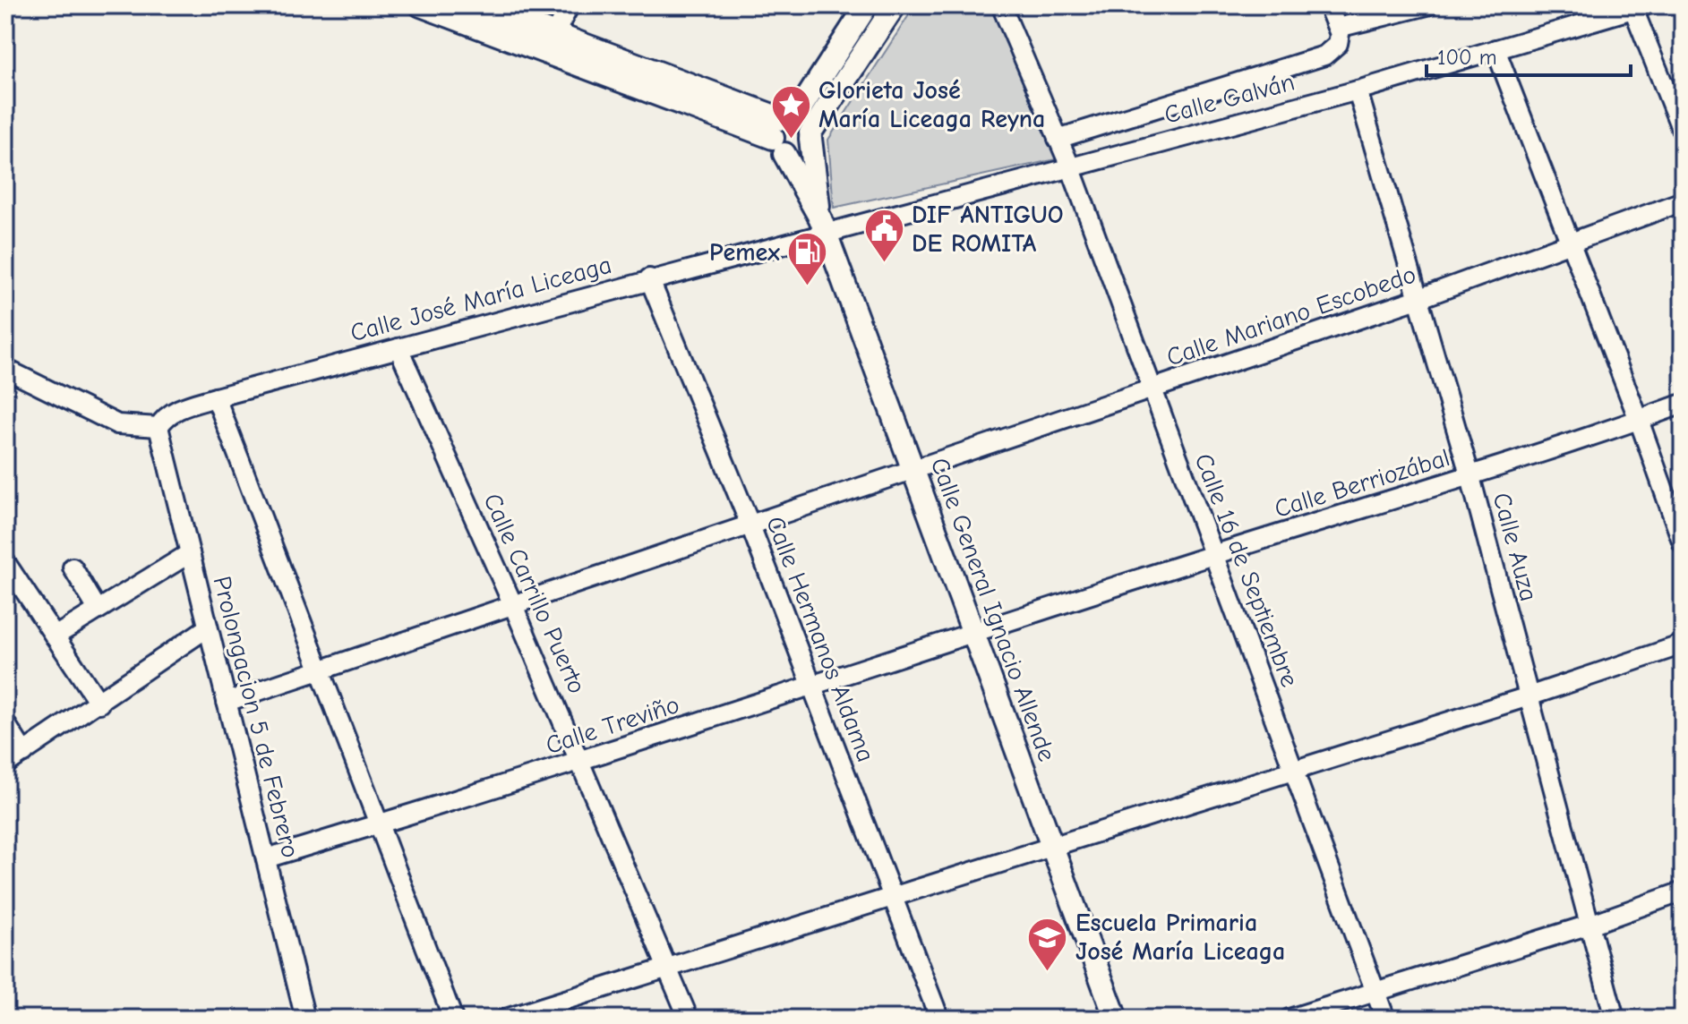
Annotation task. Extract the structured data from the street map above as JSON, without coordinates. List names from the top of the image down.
{
  "streets": {
    "main road": ["Calle General Ignacio Allende"],
    "street": [
      "Calle Galván",
      "Calle José María Liceaga",
      "Calle Mariano Escobedo",
      "Calle Berriozábal",
      "Calle Auza",
      "Calle 16 de Septiembre",
      "Calle Carrillo Puerto",
      "Calle Hermanos Aldama",
      "Prolongacion 5 de Febrero",
      "Calle Treviño"
    ]
  },
  "crossings": [
    ["Calle Galván", "Calle José María Liceaga"],
    ["Calle Galván", "Calle Auza"],
    ["Calle Galván", "Calle 16 de Septiembre"],
    ["Calle Galván", "Calle General Ignacio Allende"],
    ["Calle José María Liceaga", "Calle Carrillo Puerto"],
    ["Calle José María Liceaga", "Calle General Ignacio Allende"],
    ["Calle José María Liceaga", "Calle Hermanos Aldama"],
    ["Calle José María Liceaga", "Prolongacion 5 de Febrero"],
    ["Calle Mariano Escobedo", "Calle Auza"],
    ["Calle Mariano Escobedo", "Calle 16 de Septiembre"],
    ["Calle Mariano Escobedo", "Calle Carrillo Puerto"],
    ["Calle Mariano Escobedo", "Calle General Ignacio Allende"],
    ["Calle Mariano Escobedo", "Calle Hermanos Aldama"],
    ["Calle Mariano Escobedo", "Prolongacion 5 de Febrero"],
    ["Calle Berriozábal", "Calle Auza"],
    ["Calle Berriozábal", "Calle 16 de Septiembre"],
    ["Calle Berriozábal", "Calle General Ignacio Allende"],
    ["Calle Berriozábal", "Calle Treviño"],
    ["Calle Carrillo Puerto", "Calle Treviño"],
    ["Calle General Ignacio Allende", "Calle Treviño"],
    ["Calle Hermanos Aldama", "Calle Treviño"],
    ["Prolongacion 5 de Febrero", "Calle Treviño"]
  ],
  "places": {
    "place": ["Glorieta José María Liceaga Reyna"],
    "public building": ["DIF ANTIGUO DE ROMITA"],
    "fuel station": ["Pemex"],
    "school or university": ["Escuela Primaria José María Liceaga"]
  },
  "scale_bar": "100 m"
}
